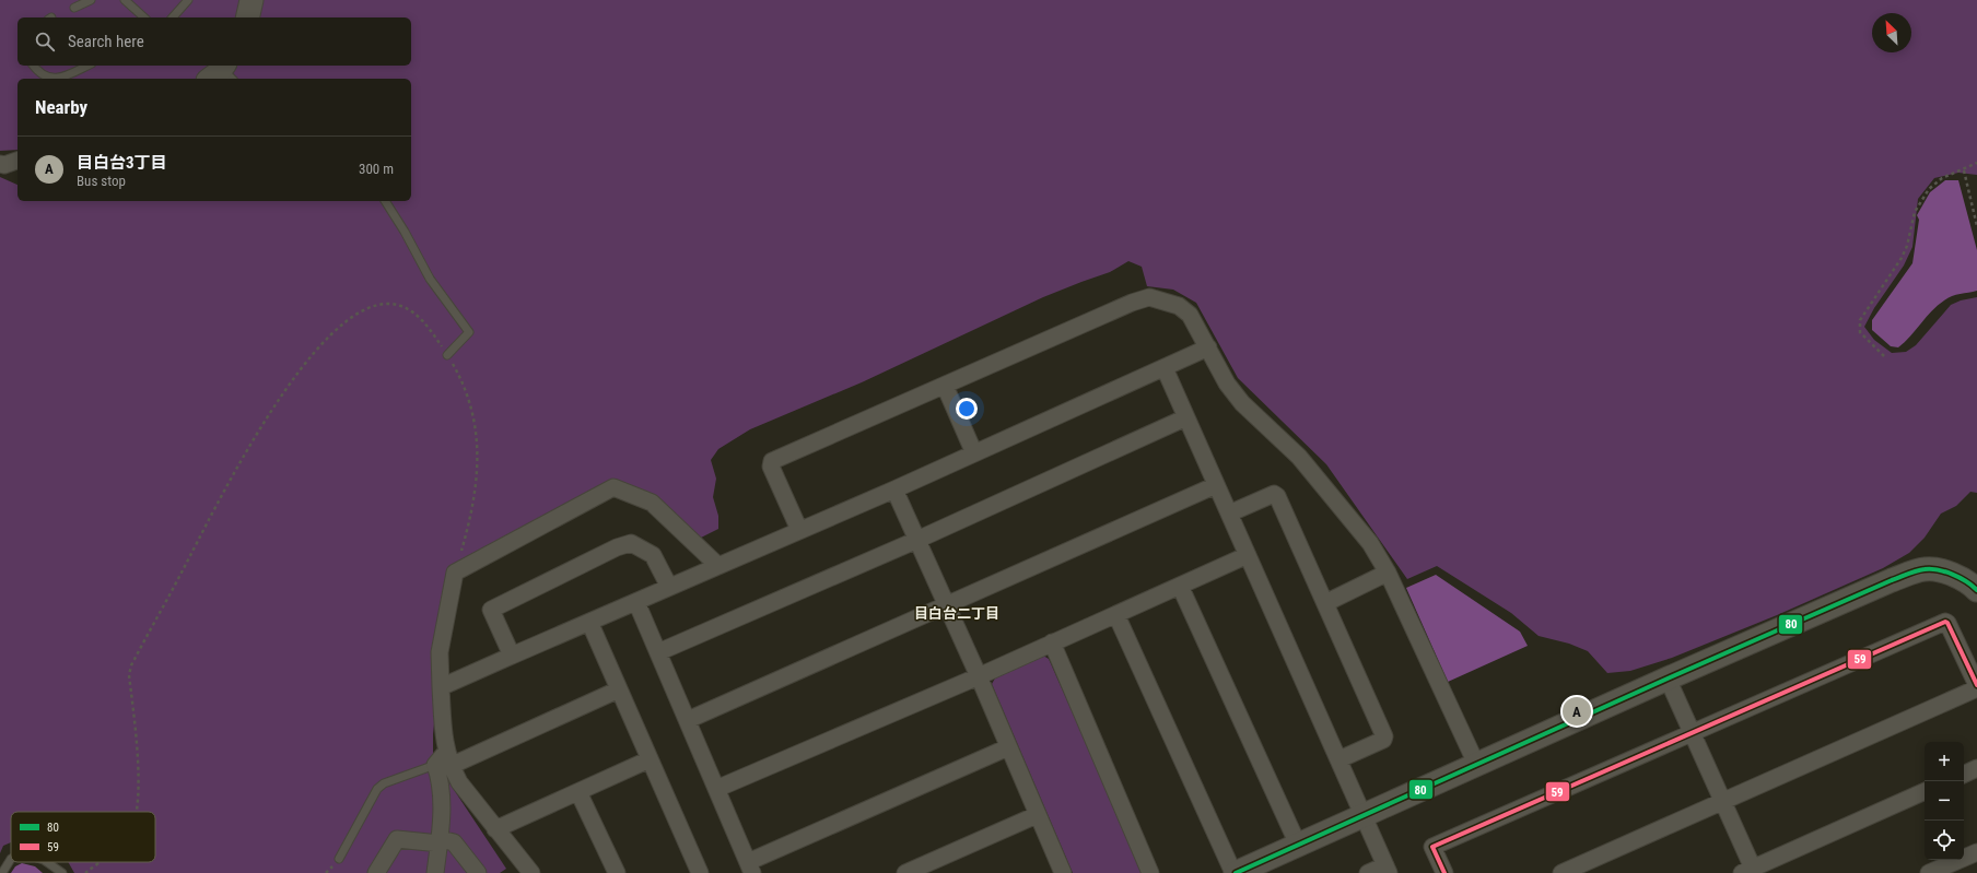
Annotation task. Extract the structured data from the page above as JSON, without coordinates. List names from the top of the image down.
{
  "districts": ["目白台二丁目"],
  "lines": ["transit line 80", "transit line 59"],
  "legend": ["80", "59"],
  "north": "top left",
  "page": {
    "search": "Search here",
    "heading": "Nearby",
    "list": [
      {
        "mark": "A",
        "name": "目白台3丁目",
        "note": "Bus stop",
        "value": "300 m"
      }
    ],
    "pins": "A",
    "map_buttons": ["+", "−"]
  }
}
